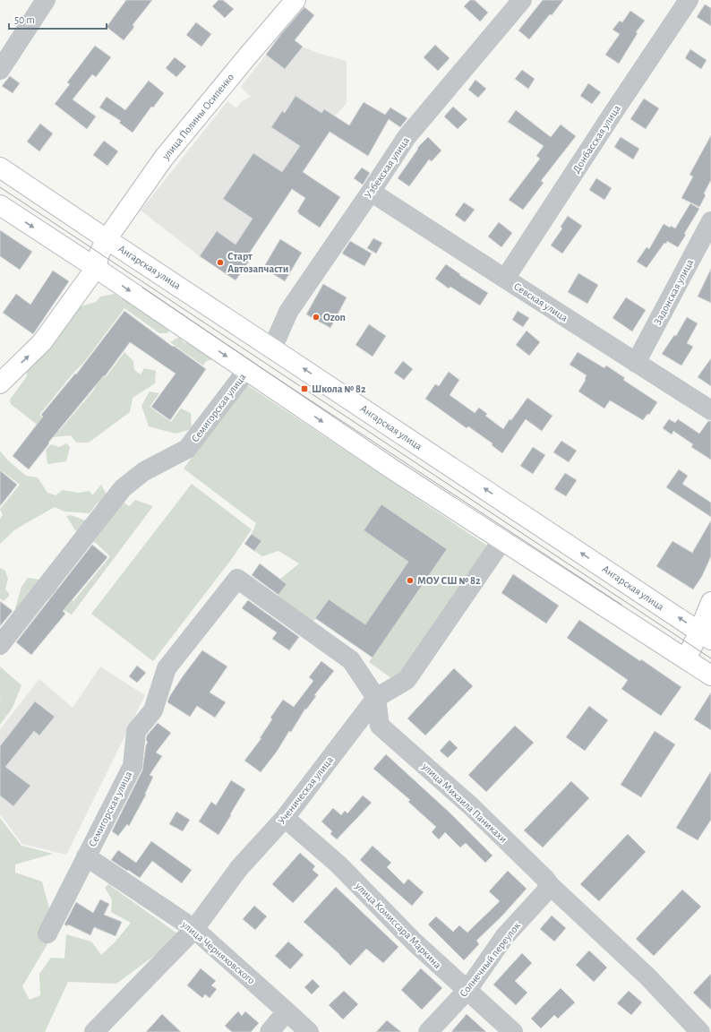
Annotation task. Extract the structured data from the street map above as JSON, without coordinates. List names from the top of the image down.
{
  "streets": {
    "main road": ["улица Полины Осипенко", "Ангарская улица"],
    "street": [
      "Донбасская улица",
      "Узбекская улица",
      "Задонская улица",
      "Севская улица",
      "Семигорская улица",
      "Ученическая улица",
      "улица Михаила Паникахи",
      "улица Комиссара Маркина",
      "улица Черняховского",
      "Солнечный переулок"
    ]
  },
  "crossings": [
    ["улица Полины Осипенко", "Ангарская улица"],
    ["Донбасская улица", "Севская улица"],
    ["Узбекская улица", "Ангарская улица"],
    ["Узбекская улица", "Севская улица"],
    ["Задонская улица", "Севская улица"],
    ["Семигорская улица", "улица Михаила Паникахи"],
    ["Семигорская улица", "улица Черняховского"],
    ["Ученическая улица", "улица Михаила Паникахи"],
    ["Ученическая улица", "улица Комиссара Маркина"],
    ["Ученическая улица", "улица Черняховского"],
    ["улица Михаила Паникахи", "Солнечный переулок"],
    ["улица Комиссара Маркина", "Солнечный переулок"]
  ],
  "places": {
    "other": ["Старт Автозапчасти", "Ozon", "МОУ СШ № 82"],
    "transit": ["Школа № 82"]
  },
  "scale_bar": "50 m"
}
